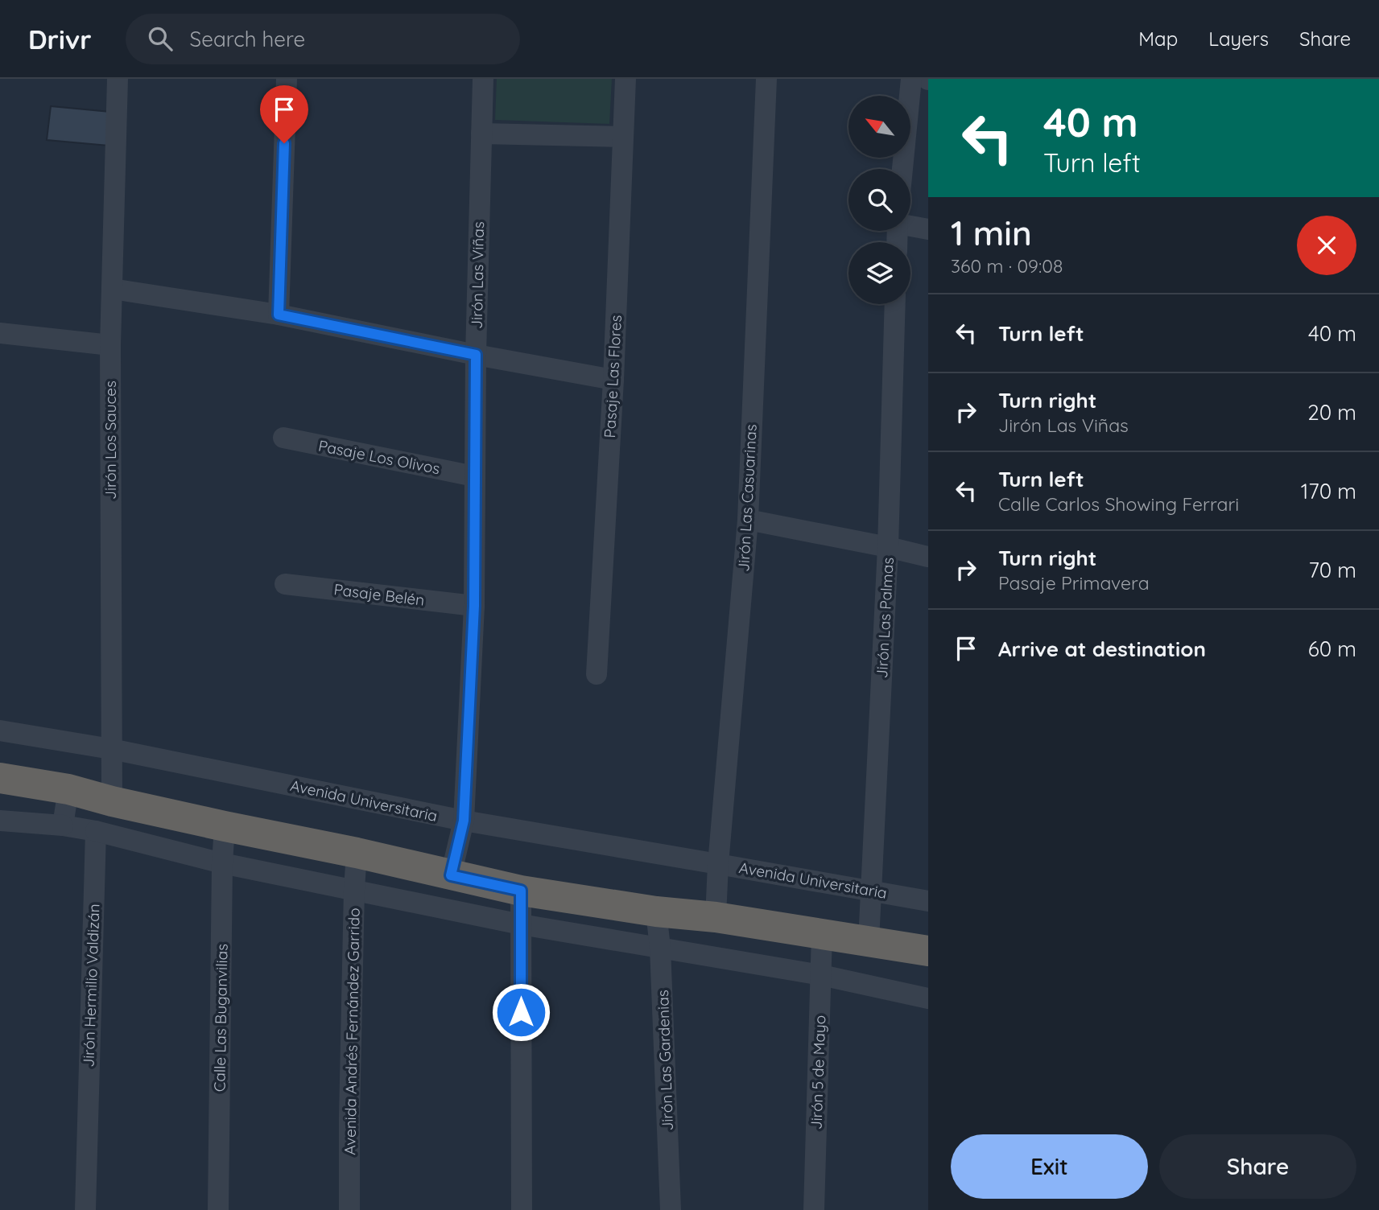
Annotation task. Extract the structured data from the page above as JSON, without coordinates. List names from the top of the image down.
{
  "streets": {
    "street": [
      "Jirón Las Viñas",
      "Pasaje Las Flores",
      "Jirón Los Sauces",
      "Pasaje Los Olivos",
      "Jirón Las Casuarinas",
      "Pasaje Belén",
      "Jirón Las Palmas",
      "Avenida Universitaria",
      "Jirón Hermilio Valdizán",
      "Calle Las Buganvilias",
      "Avenida Andrés Fernández Garrido",
      "Jirón Las Gardenias",
      "Jirón 5 de Mayo"
    ]
  },
  "crossings": [
    ["Jirón Las Viñas", "Pasaje Los Olivos"],
    ["Jirón Las Viñas", "Pasaje Belén"],
    ["Jirón Las Viñas", "Avenida Universitaria"],
    ["Jirón Los Sauces", "Avenida Universitaria"],
    ["Jirón Las Casuarinas", "Avenida Universitaria"],
    ["Jirón Las Palmas", "Avenida Universitaria"]
  ],
  "north": "top left",
  "page": {
    "header": "Drivr",
    "search": "Search here",
    "nav": ["Map", "Layers", "Share"],
    "turn": ["40 m", "Turn left"],
    "heading": ["1 min", "360 m · 09:08"],
    "list": [
      {
        "name": "Turn left",
        "value": "40 m"
      },
      {
        "name": "Turn right",
        "note": "Jirón Las Viñas",
        "value": "20 m"
      },
      {
        "name": "Turn left",
        "note": "Calle Carlos Showing Ferrari",
        "value": "170 m"
      },
      {
        "name": "Turn right",
        "note": "Pasaje Primavera",
        "value": "70 m"
      },
      {
        "name": "Arrive at destination",
        "value": "60 m"
      }
    ],
    "buttons": ["Exit", "Share"]
  }
}
